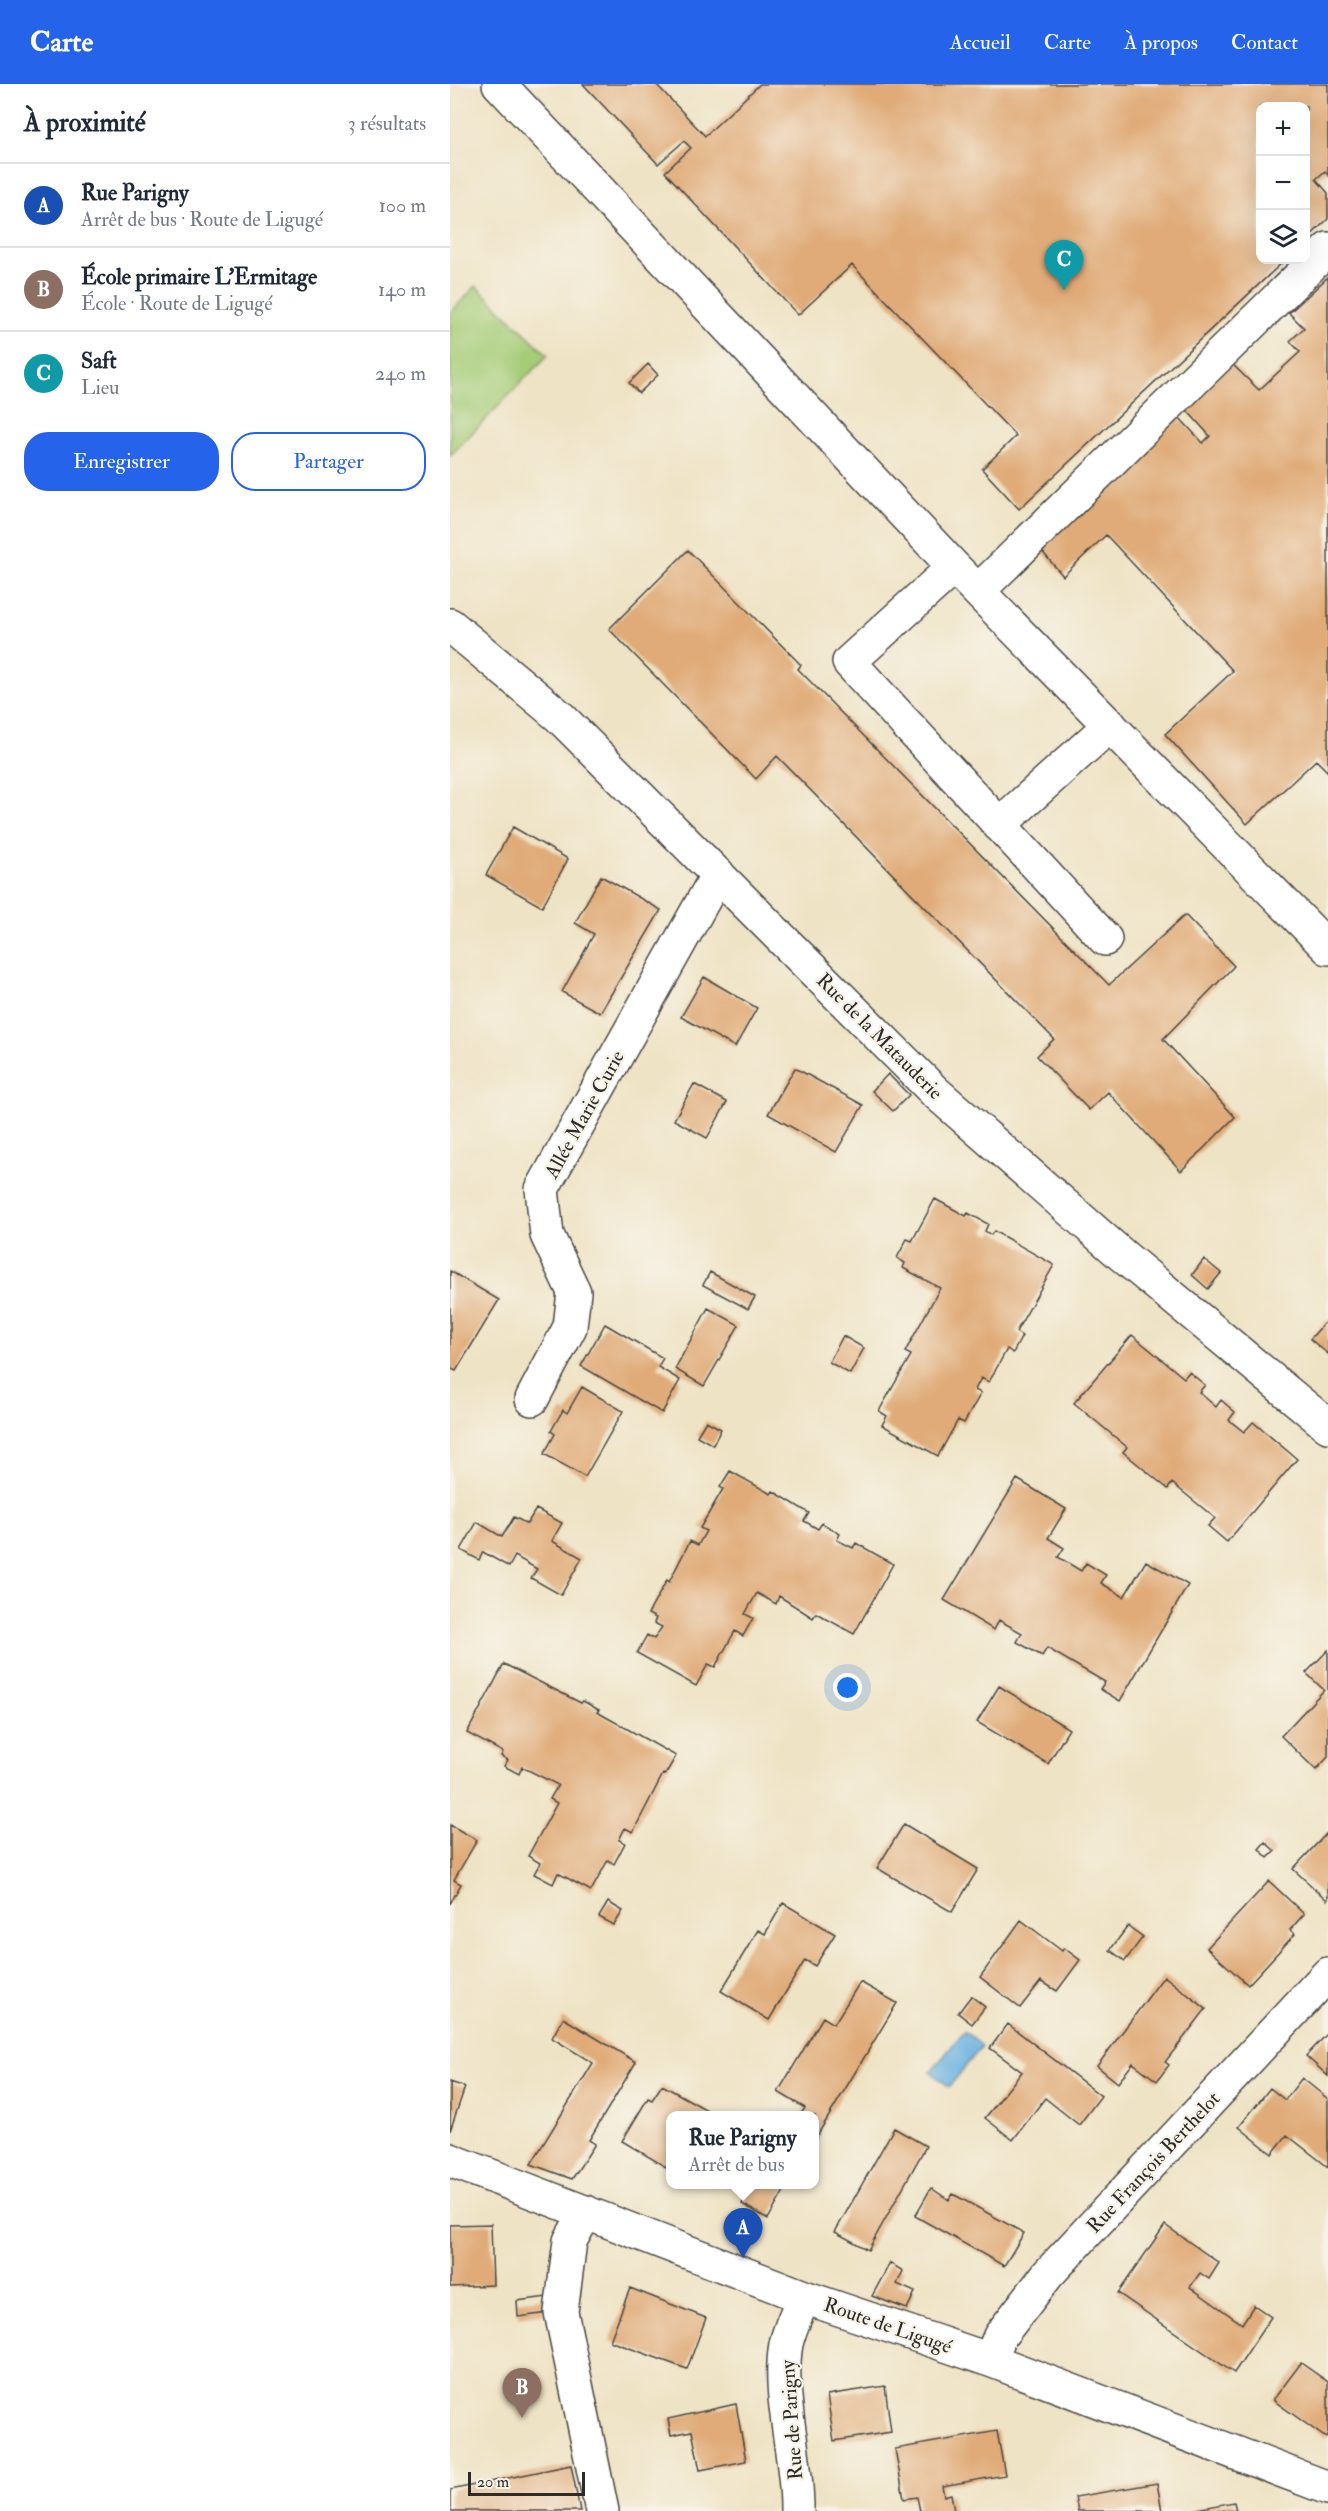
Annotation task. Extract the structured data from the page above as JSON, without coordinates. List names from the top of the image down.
{
  "streets": {
    "street": [
      "Rue de la Matauderie",
      "Allée Marie Curie",
      "Rue François Berthelot",
      "Route de Ligugé",
      "Rue de Parigny"
    ]
  },
  "crossings": [
    ["Rue de la Matauderie", "Allée Marie Curie"],
    ["Rue François Berthelot", "Route de Ligugé"],
    ["Route de Ligugé", "Rue de Parigny"]
  ],
  "scale_bar": "20 m",
  "page": {
    "header": "Carte",
    "nav": [
      "Accueil",
      "Carte",
      "À propos",
      "Contact"
    ],
    "heading": ["À proximité", "3 résultats"],
    "map_buttons": ["+", "−"],
    "list": [
      {
        "mark": "A",
        "name": "Rue Parigny",
        "note": "Arrêt de bus · Route de Ligugé",
        "value": "100 m"
      },
      {
        "mark": "B",
        "name": "École primaire L'Ermitage",
        "note": "École · Route de Ligugé",
        "value": "140 m"
      },
      {
        "mark": "C",
        "name": "Saft",
        "note": "Lieu",
        "value": "240 m"
      }
    ],
    "pins": ["C", "A", "B"],
    "buttons": ["Enregistrer", "Partager"],
    "popup": ["Rue Parigny", "Arrêt de bus"],
    "scale": "20 m"
  }
}
